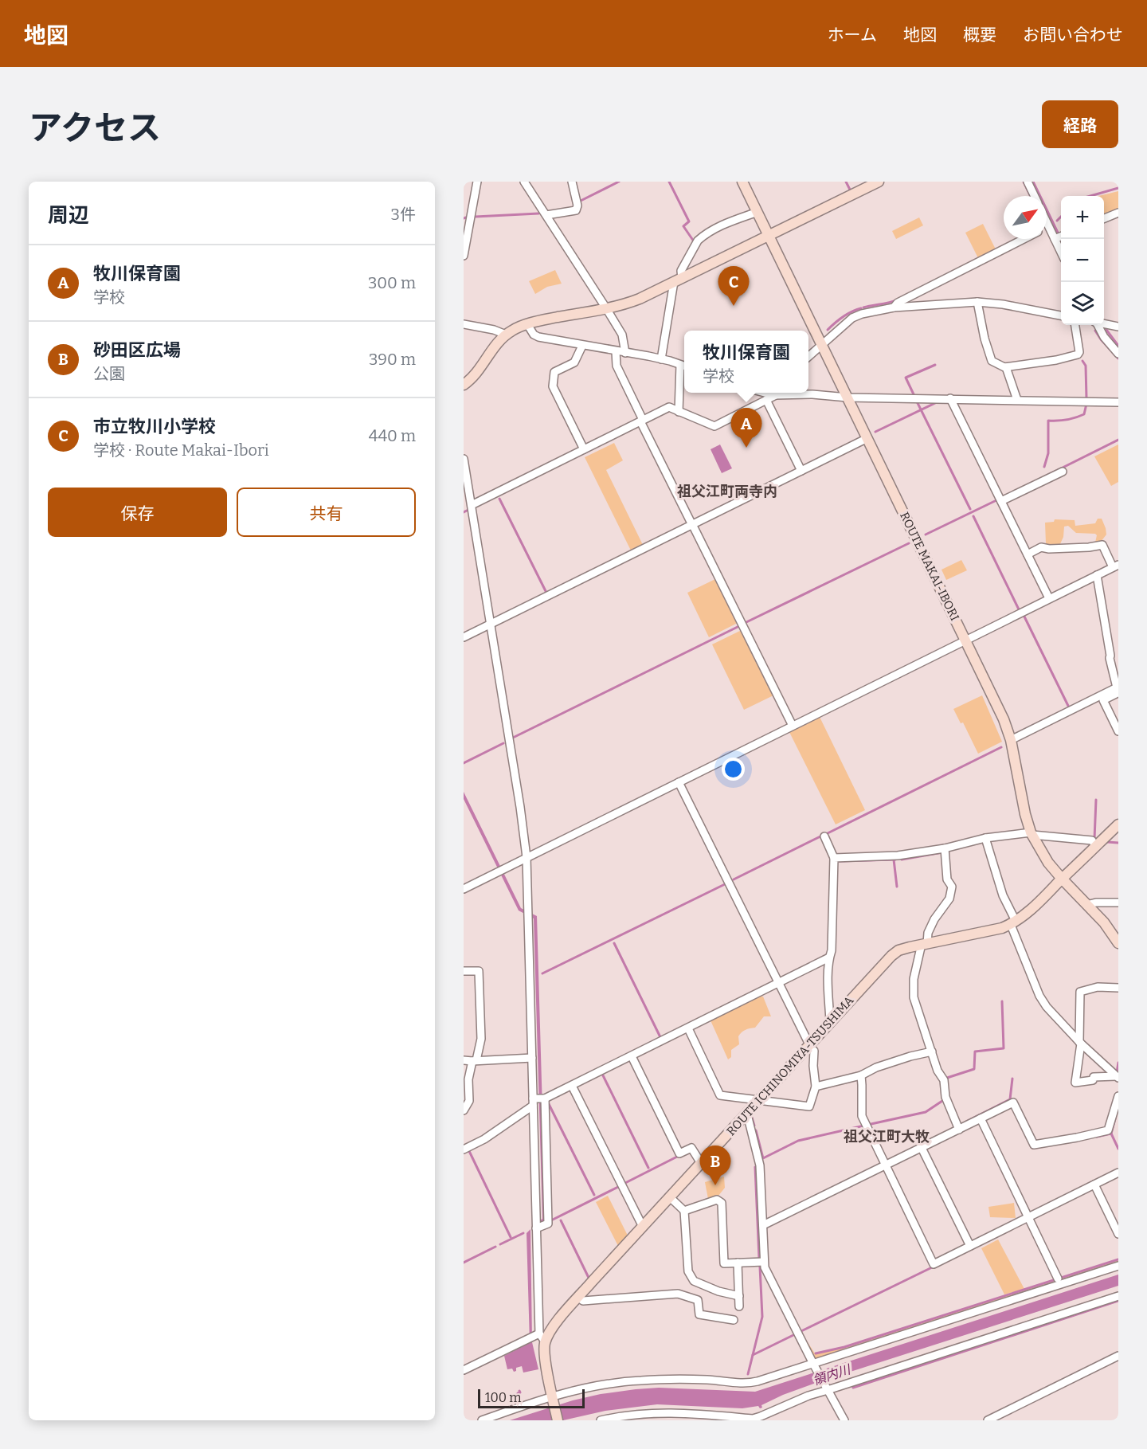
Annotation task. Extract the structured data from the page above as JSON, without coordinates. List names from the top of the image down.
{
  "streets": {
    "main road": ["ROUTE MAKAI-IBORI", "ROUTE ICHINOMIYA-TSUSHIMA"]
  },
  "crossings": [
    ["ROUTE MAKAI-IBORI", "ROUTE ICHINOMIYA-TSUSHIMA"]
  ],
  "districts": ["祖父江町両寺内", "祖父江町大牧"],
  "water": ["領内川"],
  "scale_bar": "100 m",
  "north": "top right",
  "page": {
    "header": "地図",
    "nav": [
      "ホーム",
      "地図",
      "概要",
      "お問い合わせ"
    ],
    "title": "アクセス",
    "buttons": [
      "経路",
      ["保存", "共有"]
    ],
    "heading": ["周辺", "3件"],
    "map_buttons": ["+", "−"],
    "list": [
      {
        "mark": "A",
        "name": "牧川保育園",
        "note": "学校",
        "value": "300 m"
      },
      {
        "mark": "B",
        "name": "砂田区広場",
        "note": "公園",
        "value": "390 m"
      },
      {
        "mark": "C",
        "name": "市立牧川小学校",
        "note": "学校 · Route Makai-Ibori",
        "value": "440 m"
      }
    ],
    "pins": ["C", "A", "B"],
    "popup": ["牧川保育園", "学校"],
    "scale": "100 m"
  }
}
